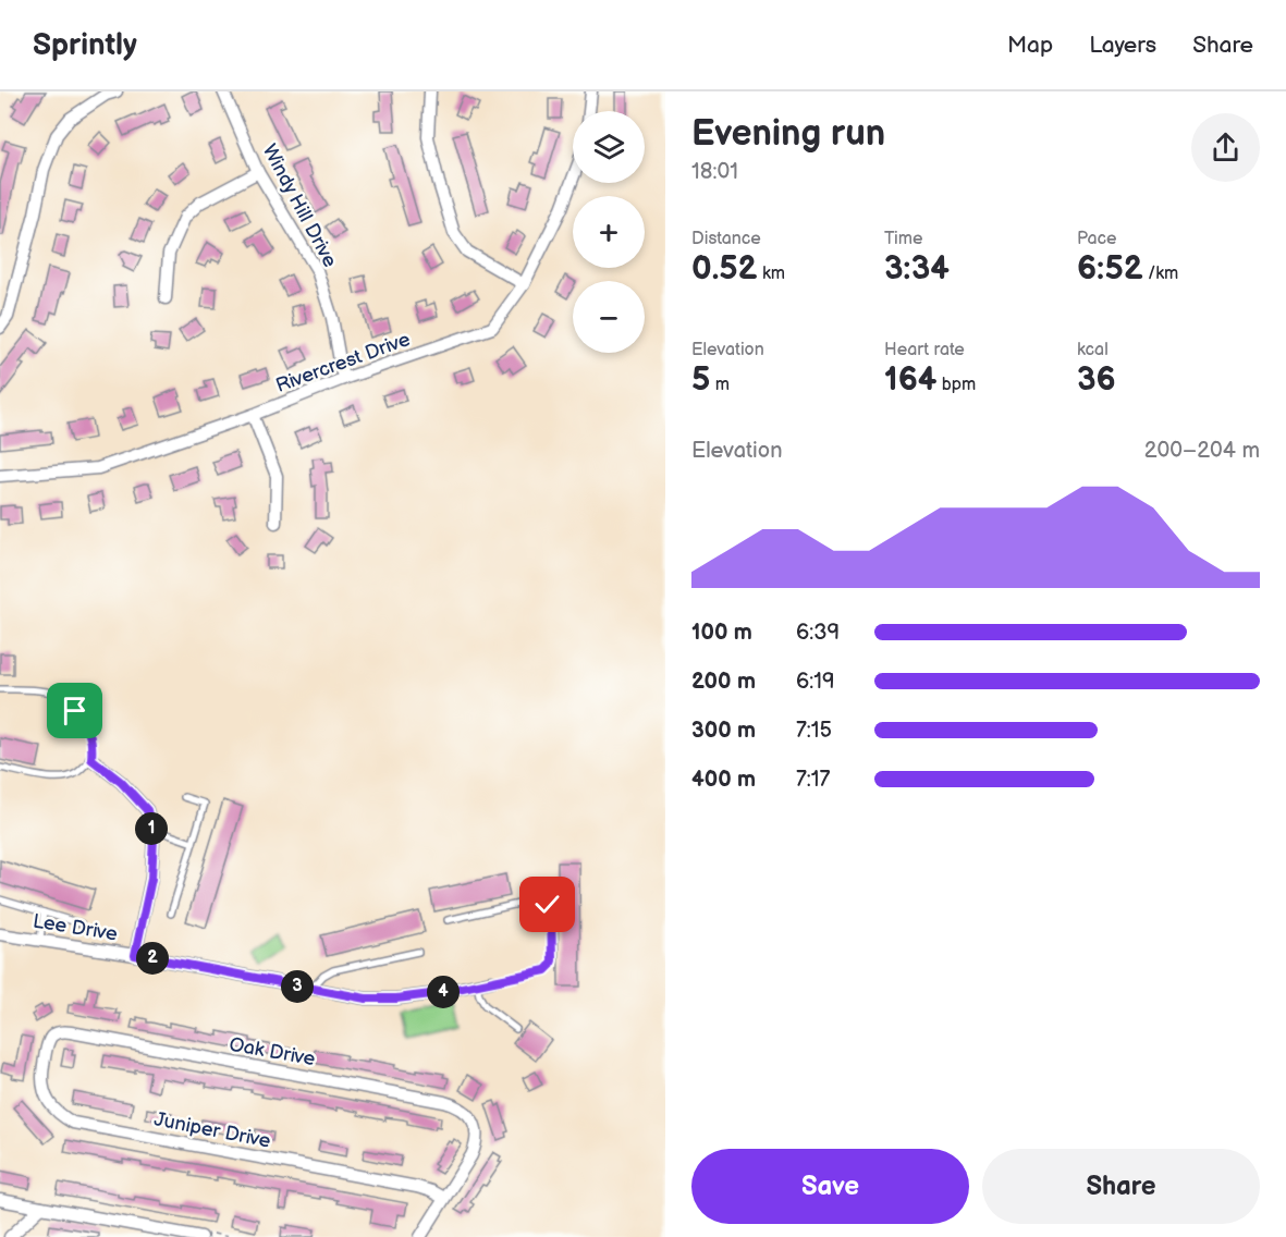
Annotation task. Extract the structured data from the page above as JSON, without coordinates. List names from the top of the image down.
{
  "streets": {
    "street": [
      "Windy Hill Drive",
      "Rivercrest Drive",
      "Lee Drive",
      "Oak Drive",
      "Juniper Drive"
    ]
  },
  "crossings": [
    ["Windy Hill Drive", "Rivercrest Drive"],
    ["Oak Drive", "Juniper Drive"]
  ],
  "page": {
    "header": "Sprintly",
    "nav": ["Map", "Layers", "Share"],
    "heading": ["Evening run", "18:01"],
    "map_buttons": ["+", "−"],
    "stats": [
      ["Distance", "0.52 km"],
      ["Time", "3:34"],
      ["Pace", "6:52 /km"],
      ["Elevation", "5 m"],
      ["Heart rate", "164 bpm"],
      ["kcal", "36"]
    ],
    "chart": ["Elevation", "200–204 m"],
    "list": [
      {
        "name": "100 m",
        "note": "6:39"
      },
      {
        "name": "200 m",
        "note": "6:19"
      },
      {
        "name": "300 m",
        "note": "7:15"
      },
      {
        "name": "400 m",
        "note": "7:17"
      }
    ],
    "pins": [
      "1",
      "2",
      "3",
      "4"
    ],
    "buttons": ["Save", "Share"]
  }
}
